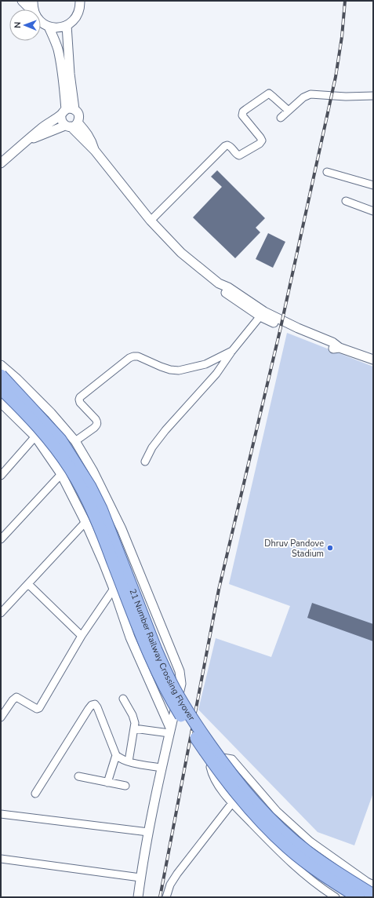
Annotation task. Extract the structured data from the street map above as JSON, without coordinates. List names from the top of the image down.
{
  "streets": {
    "main road": ["21 Number Railway Crossing Flyover"]
  },
  "places": ["Dhruv Pandove Stadium"],
  "north": "left"
}
